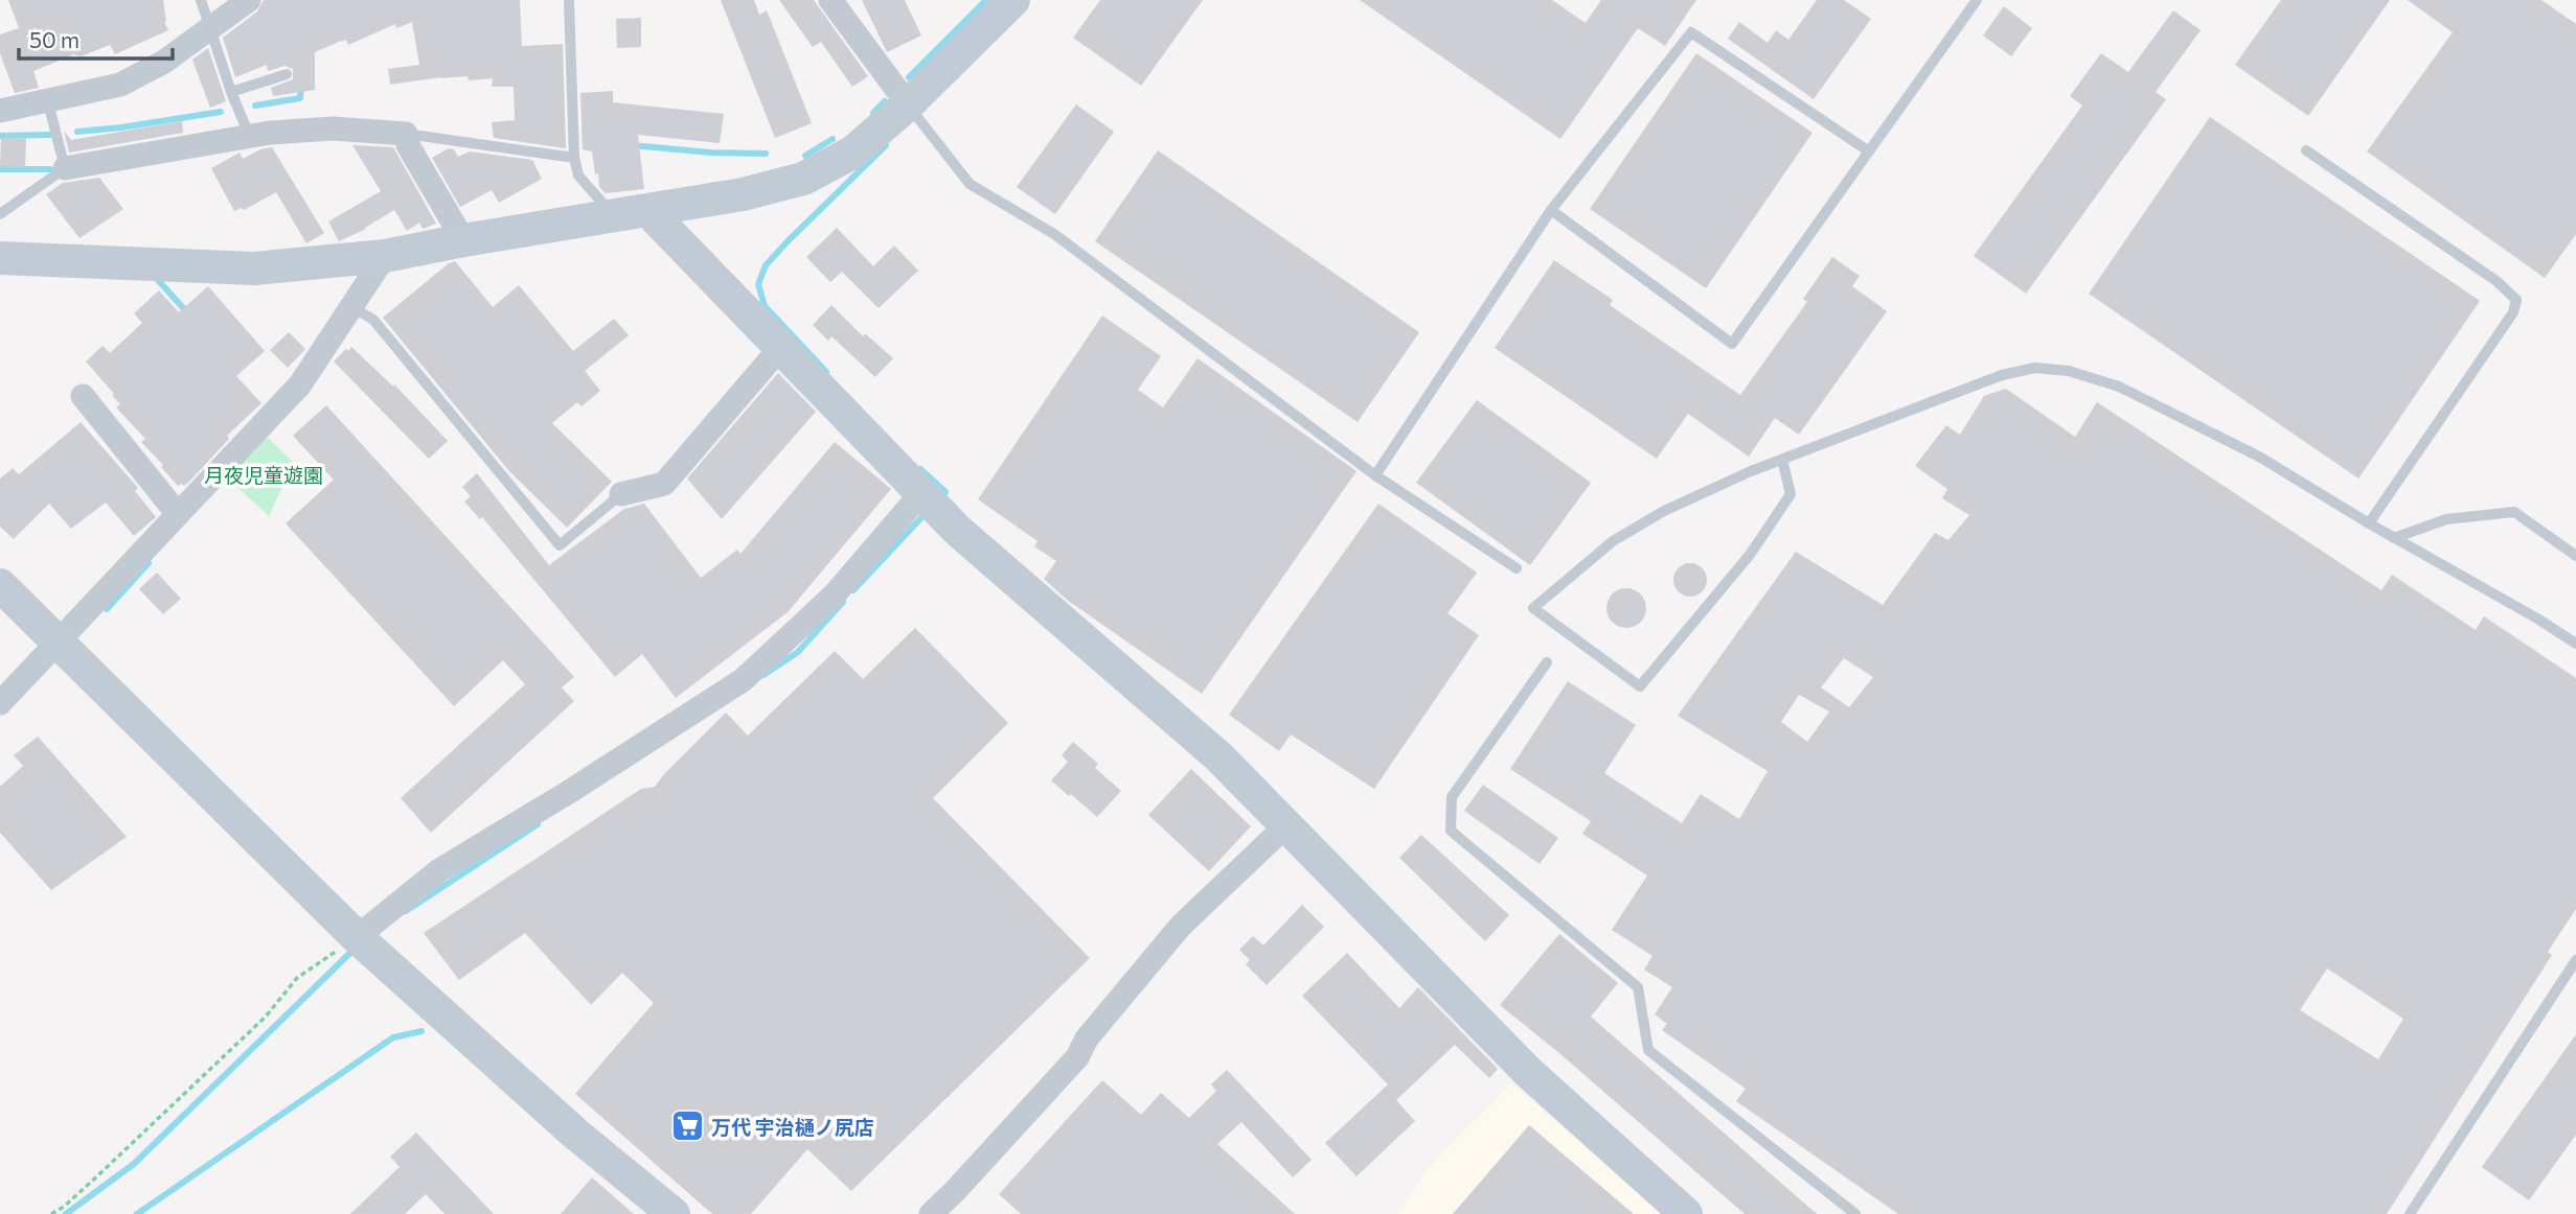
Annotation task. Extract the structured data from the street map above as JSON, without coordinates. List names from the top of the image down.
{
  "parks": ["月夜児童遊園"],
  "places": {
    "supermarket": ["万代 宇治樋ノ尻店"]
  },
  "scale_bar": "50 m"
}
